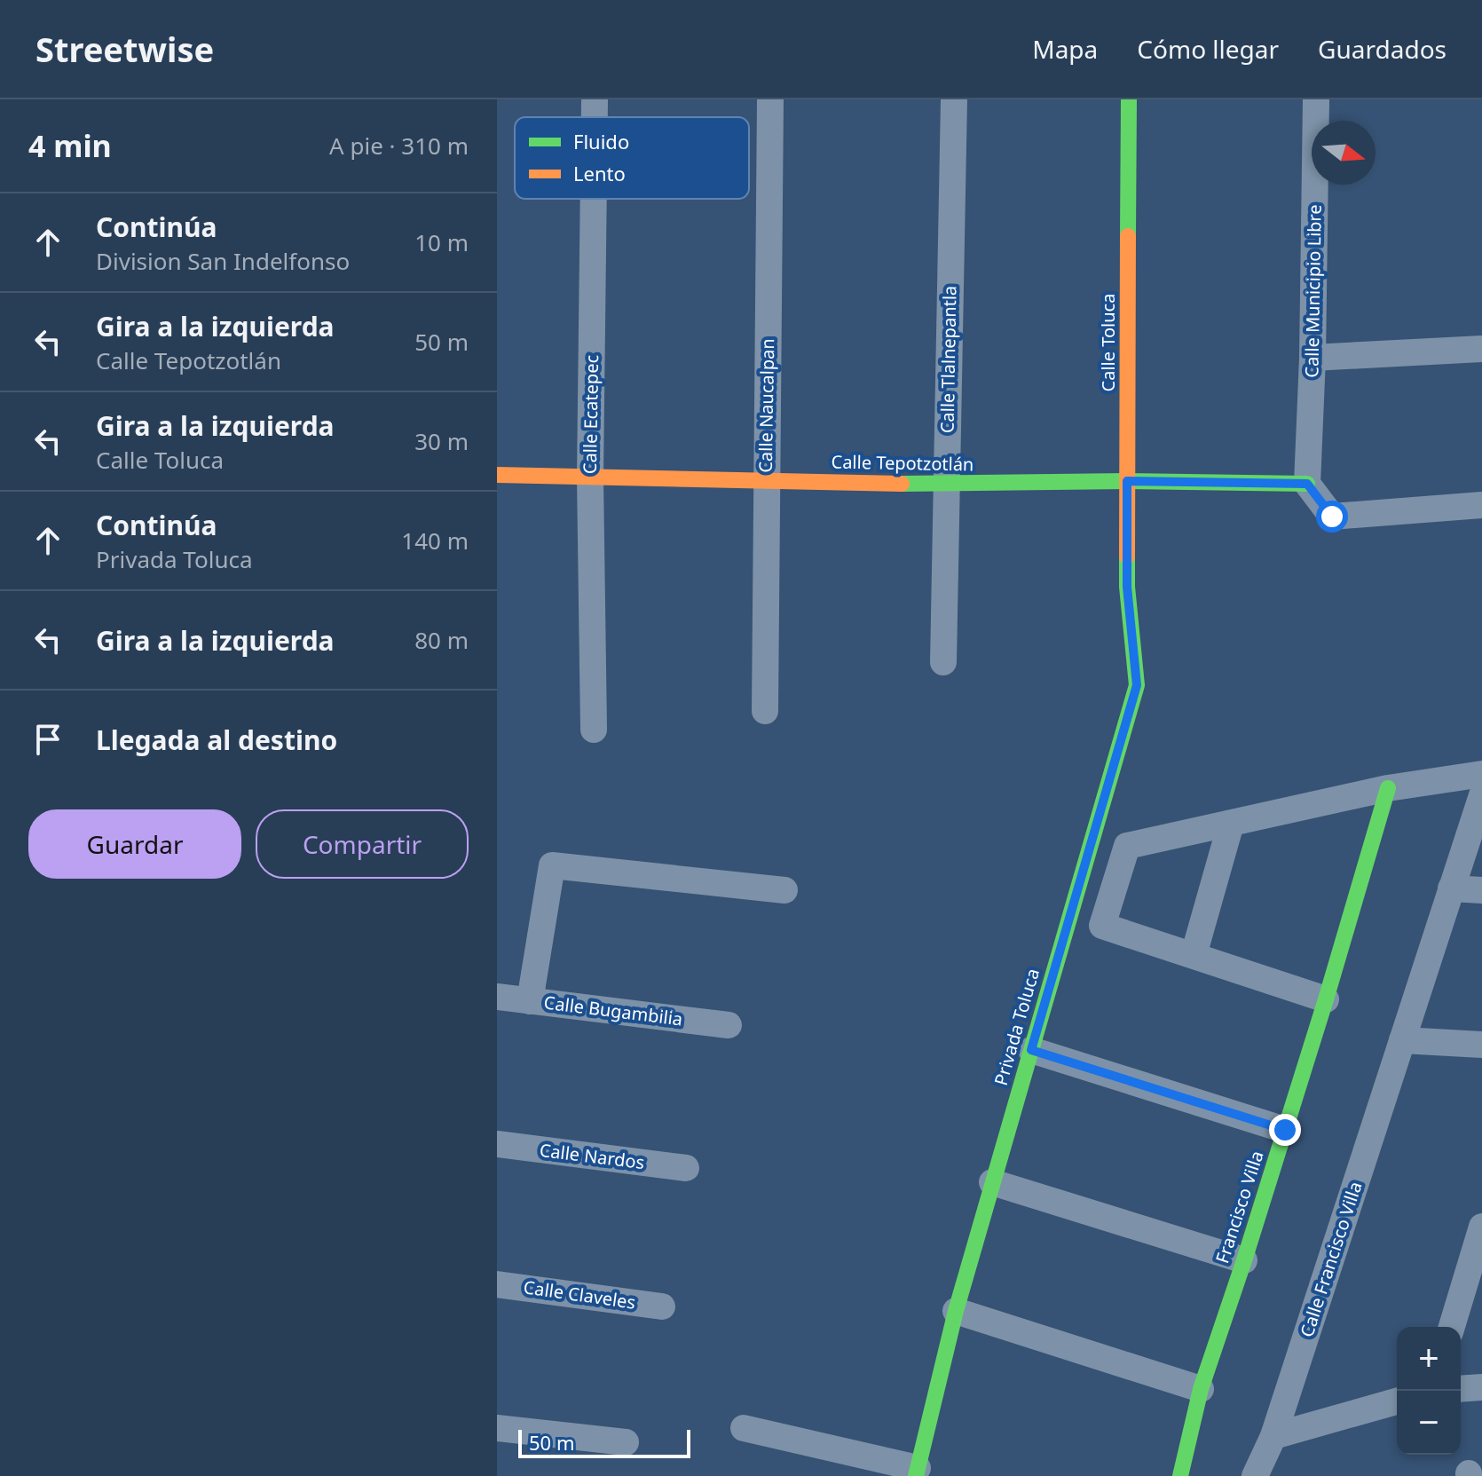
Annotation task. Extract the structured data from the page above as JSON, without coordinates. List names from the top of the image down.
{
  "streets": {
    "street": [
      "Calle Municipio Libre",
      "Calle Toluca",
      "Calle Tlalnepantla",
      "Calle Naucalpan",
      "Calle Ecatepec",
      "Calle Tepotzotlán",
      "Calle Bugambilia",
      "Privada Toluca",
      "Calle Nardos",
      "Francisco Villa",
      "Calle Francisco Villa",
      "Calle Claveles"
    ]
  },
  "crossings": [
    ["Calle Municipio Libre", "Calle Tepotzotlán"],
    ["Calle Toluca", "Calle Tepotzotlán"],
    ["Calle Toluca", "Privada Toluca"],
    ["Calle Tlalnepantla", "Calle Tepotzotlán"],
    ["Calle Naucalpan", "Calle Tepotzotlán"],
    ["Calle Ecatepec", "Calle Tepotzotlán"]
  ],
  "legend": ["Fluido", "Lento"],
  "scale_bar": "50 m",
  "north": "right",
  "page": {
    "header": "Streetwise",
    "nav": ["Mapa", "Cómo llegar", "Guardados"],
    "heading": ["4 min", "A pie · 310 m"],
    "list": [
      ["Continúa", "Division San Indelfonso", "10 m"],
      ["Gira a la izquierda", "Calle Tepotzotlán", "50 m"],
      ["Gira a la izquierda", "Calle Toluca", "30 m"],
      ["Continúa", "Privada Toluca", "140 m"],
      ["Gira a la izquierda", "80 m"],
      "Llegada al destino"
    ],
    "buttons": ["Guardar", "Compartir"],
    "map_buttons": ["+", "−"],
    "scale": "50 m"
  }
}
